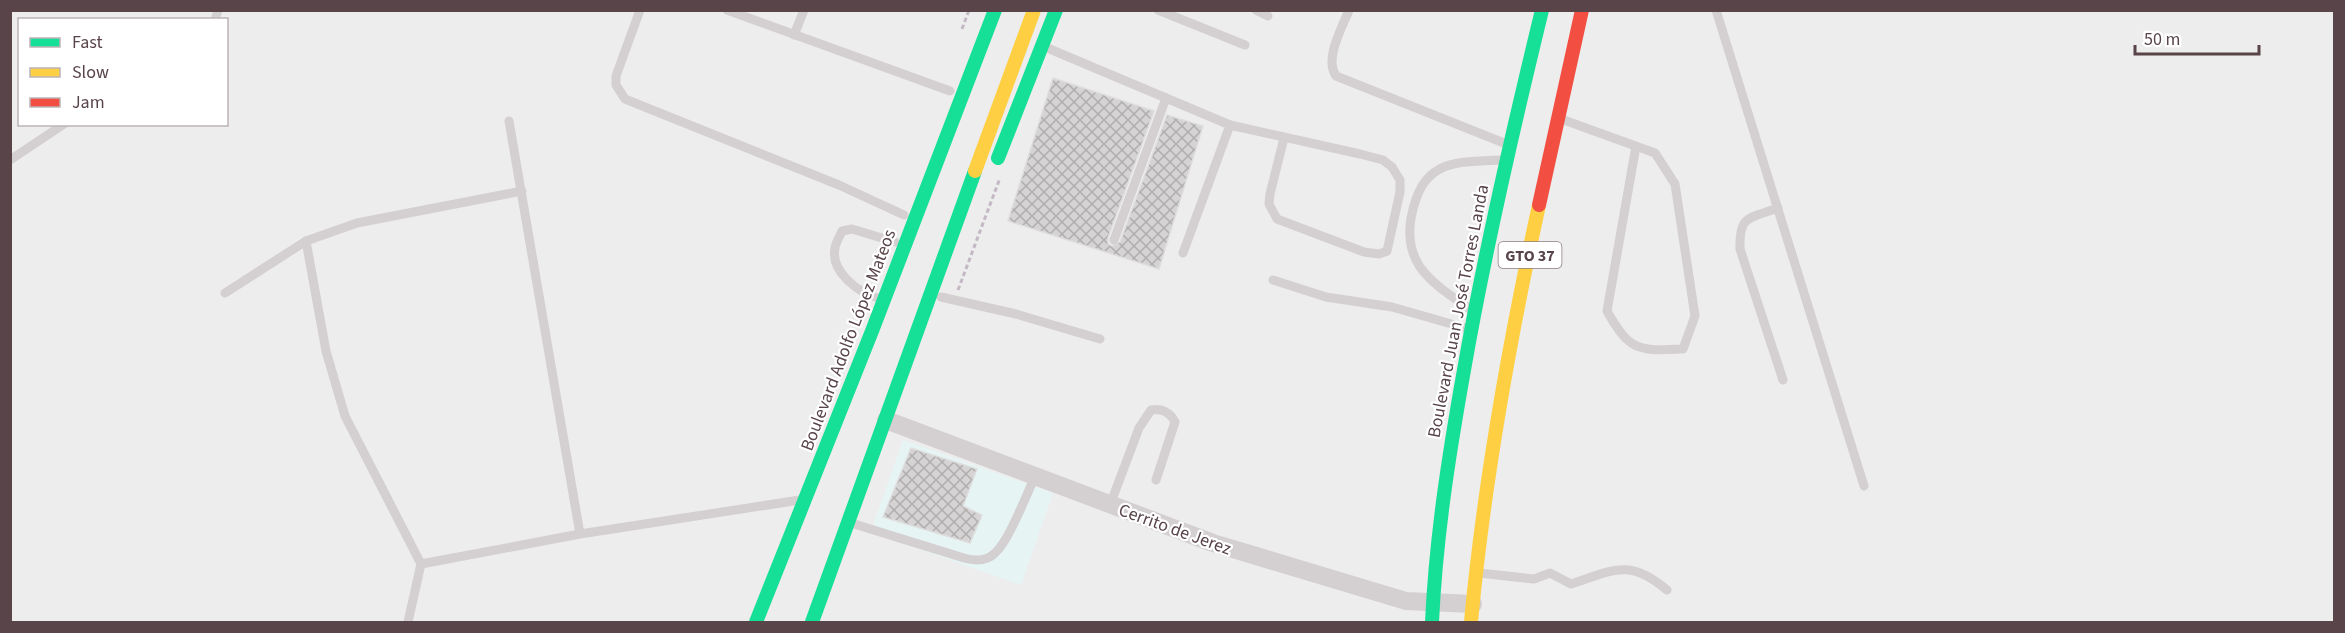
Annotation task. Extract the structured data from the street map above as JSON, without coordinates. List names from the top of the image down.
{
  "streets": {
    "main road": ["GTO 37", "Boulevard Juan José Torres Landa", "Boulevard Adolfo López Mateos"],
    "street": ["Cerrito de Jerez"]
  },
  "crossings": [
    ["GTO 37", "Cerrito de Jerez"],
    ["Boulevard Juan José Torres Landa", "Cerrito de Jerez"]
  ],
  "legend": ["Fast", "Slow", "Jam"],
  "scale_bar": "50 m"
}
